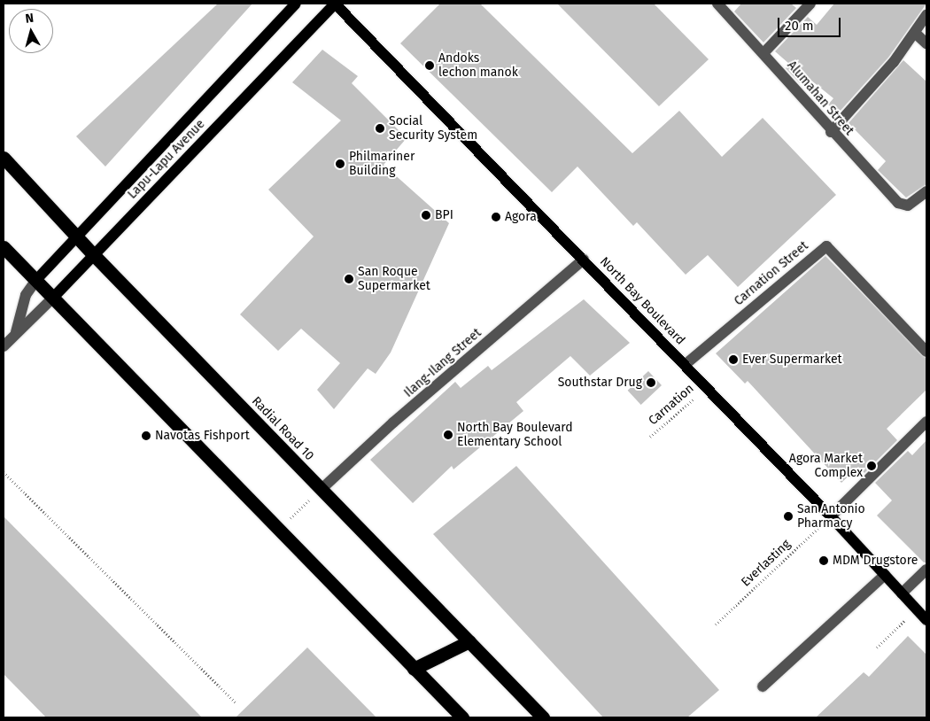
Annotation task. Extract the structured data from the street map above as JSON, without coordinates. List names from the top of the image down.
{
  "streets": {
    "highway": ["Radial Road 10"],
    "main road": ["Lapu-Lapu Avenue", "North Bay Boulevard"],
    "street": ["Alumahan Street", "Carnation Street", "Ilang-Ilang Street"],
    "path": ["Carnation", "Everlasting"]
  },
  "crossings": [
    ["Lapu-Lapu Avenue", "North Bay Boulevard"],
    ["Lapu-Lapu Avenue", "Radial Road 10"],
    ["Carnation Street", "North Bay Boulevard"],
    ["North Bay Boulevard", "Ilang-Ilang Street"],
    ["North Bay Boulevard", "Carnation"],
    ["North Bay Boulevard", "Everlasting"],
    ["Ilang-Ilang Street", "Radial Road 10"]
  ],
  "places": [
    "Andoks lechon manok",
    "Social Security System",
    "Philmariner Building",
    "BPI",
    "Agora",
    "San Roque Supermarket",
    "Ever Supermarket",
    "Southstar Drug",
    "North Bay Boulevard Elementary School",
    "Navotas Fishport",
    "Agora Market Complex",
    "San Antonio Pharmacy",
    "MDM Drugstore"
  ],
  "scale_bar": "20 m",
  "north": "top"
}
